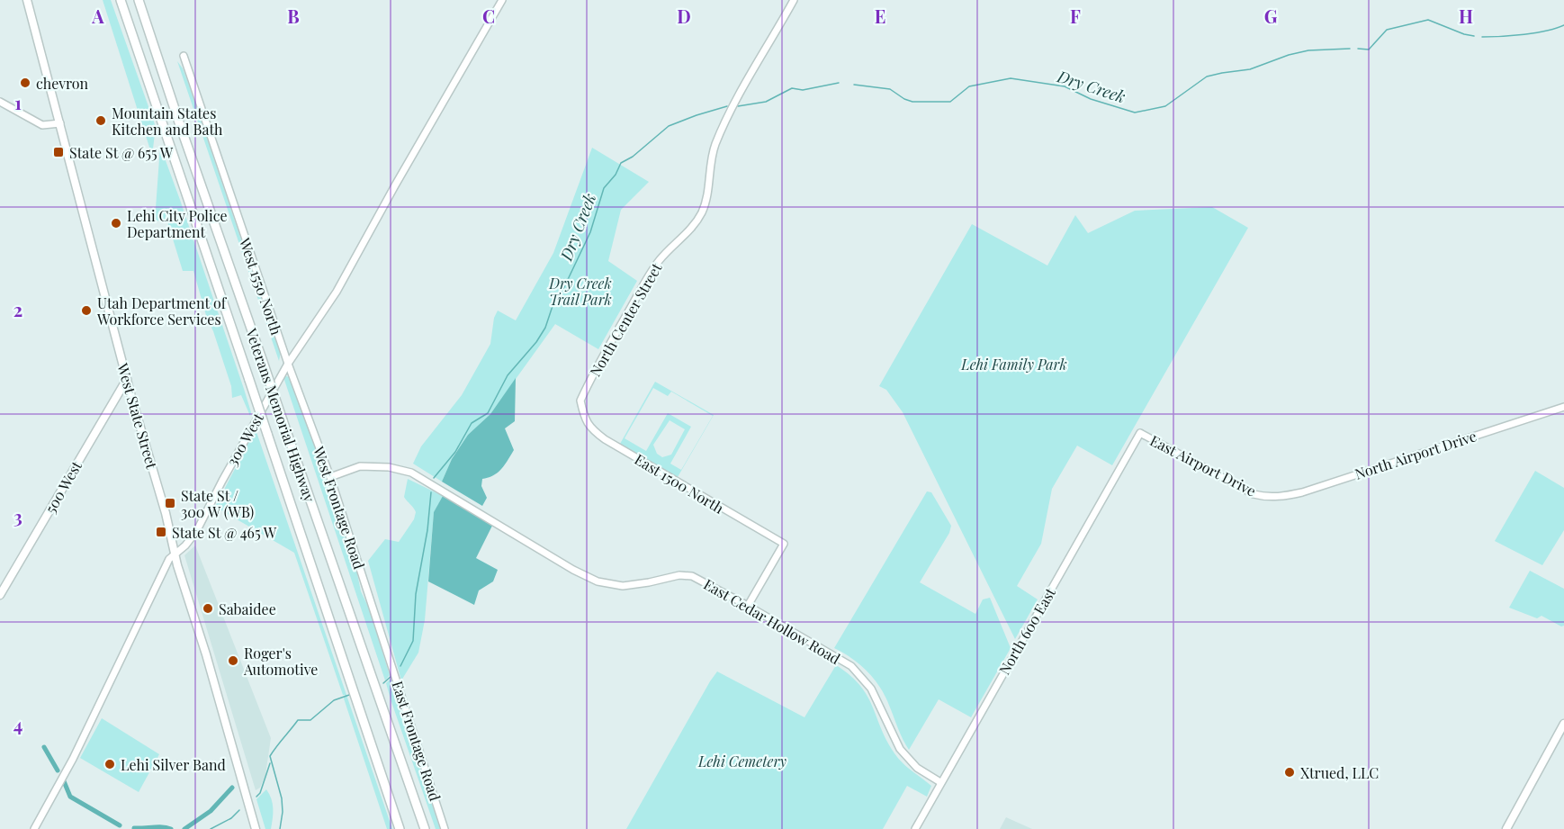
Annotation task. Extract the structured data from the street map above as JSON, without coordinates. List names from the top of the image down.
{
  "streets": {
    "highway": ["Veterans Memorial Highway"],
    "main road": ["West State Street", "500 West"],
    "street": [
      "West 1550 North",
      "North Center Street",
      "300 West",
      "North Airport Drive",
      "East Airport Drive",
      "East 1500 North",
      "West Frontage Road",
      "East Cedar Hollow Road",
      "North 600 East",
      "East Frontage Road"
    ]
  },
  "crossings": [
    ["West 1550 North", "300 West"],
    ["West 1550 North", "West Frontage Road"],
    ["North Center Street", "East 1500 North"],
    ["West State Street", "300 West"],
    ["West State Street", "500 West"],
    ["300 West", "West Frontage Road"],
    ["North Airport Drive", "East Airport Drive"],
    ["East Airport Drive", "North 600 East"],
    ["East 1500 North", "East Cedar Hollow Road"],
    ["West Frontage Road", "East Cedar Hollow Road"],
    ["West Frontage Road", "East Frontage Road"],
    ["East Cedar Hollow Road", "North 600 East"]
  ],
  "water": ["Dry Creek"],
  "parks": ["Dry Creek Trail Park", "Lehi Family Park", "Lehi Cemetery"],
  "places": {
    "other": [
      "chevron",
      "Mountain States Kitchen and Bath",
      "Lehi City Police Department",
      "Utah Department of Workforce Services",
      "Sabaidee",
      "Roger's Automotive",
      "Lehi Silver Band",
      "Xtrued, LLC"
    ],
    "transit": ["State St @ 655 W", "State St / 300 W (WB)", "State St @ 465 W"]
  },
  "grid": {
    "columns": [
      "A",
      "B",
      "C",
      "D",
      "E",
      "F",
      "G",
      "H"
    ],
    "rows": [
      "1",
      "2",
      "3",
      "4"
    ]
  }
}
